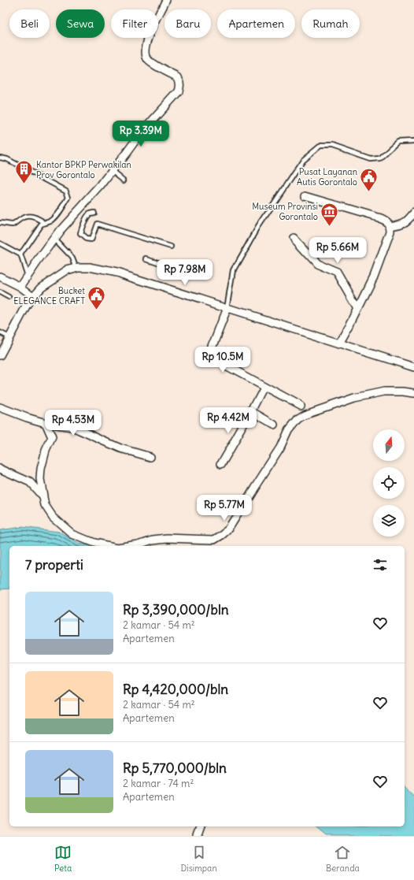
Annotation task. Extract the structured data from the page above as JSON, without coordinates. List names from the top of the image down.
{
  "places": {
    "building": ["Kantor BPKP Perwakilan Prov Gorontalo"],
    "public building": ["Pusat Layanan Autis Gorontalo", "Bucket ELEGANCE CRAFT"],
    "museum": ["Museum Provinsi Gorontalo"]
  },
  "north": "top",
  "page": {
    "chip": [
      "Beli",
      "Sewa",
      "Filter",
      "Baru",
      "Apartemen",
      "Rumah"
    ],
    "price": [
      "Rp 3.39M",
      "Rp 5.66M",
      "Rp 7.98M",
      "Rp 10.5M",
      "Rp 4.42M",
      "Rp 4.53M",
      "Rp 5.77M"
    ],
    "heading": "7 properti",
    "list": [
      {
        "name": "Rp 3,390,000/bln",
        "note": "2 kamar · 54 m² · Apartemen"
      },
      {
        "name": "Rp 4,420,000/bln",
        "note": "2 kamar · 54 m² · Apartemen"
      },
      {
        "name": "Rp 5,770,000/bln",
        "note": "2 kamar · 74 m² · Apartemen"
      }
    ],
    "tabs": ["Peta", "Disimpan", "Beranda"]
  }
}
